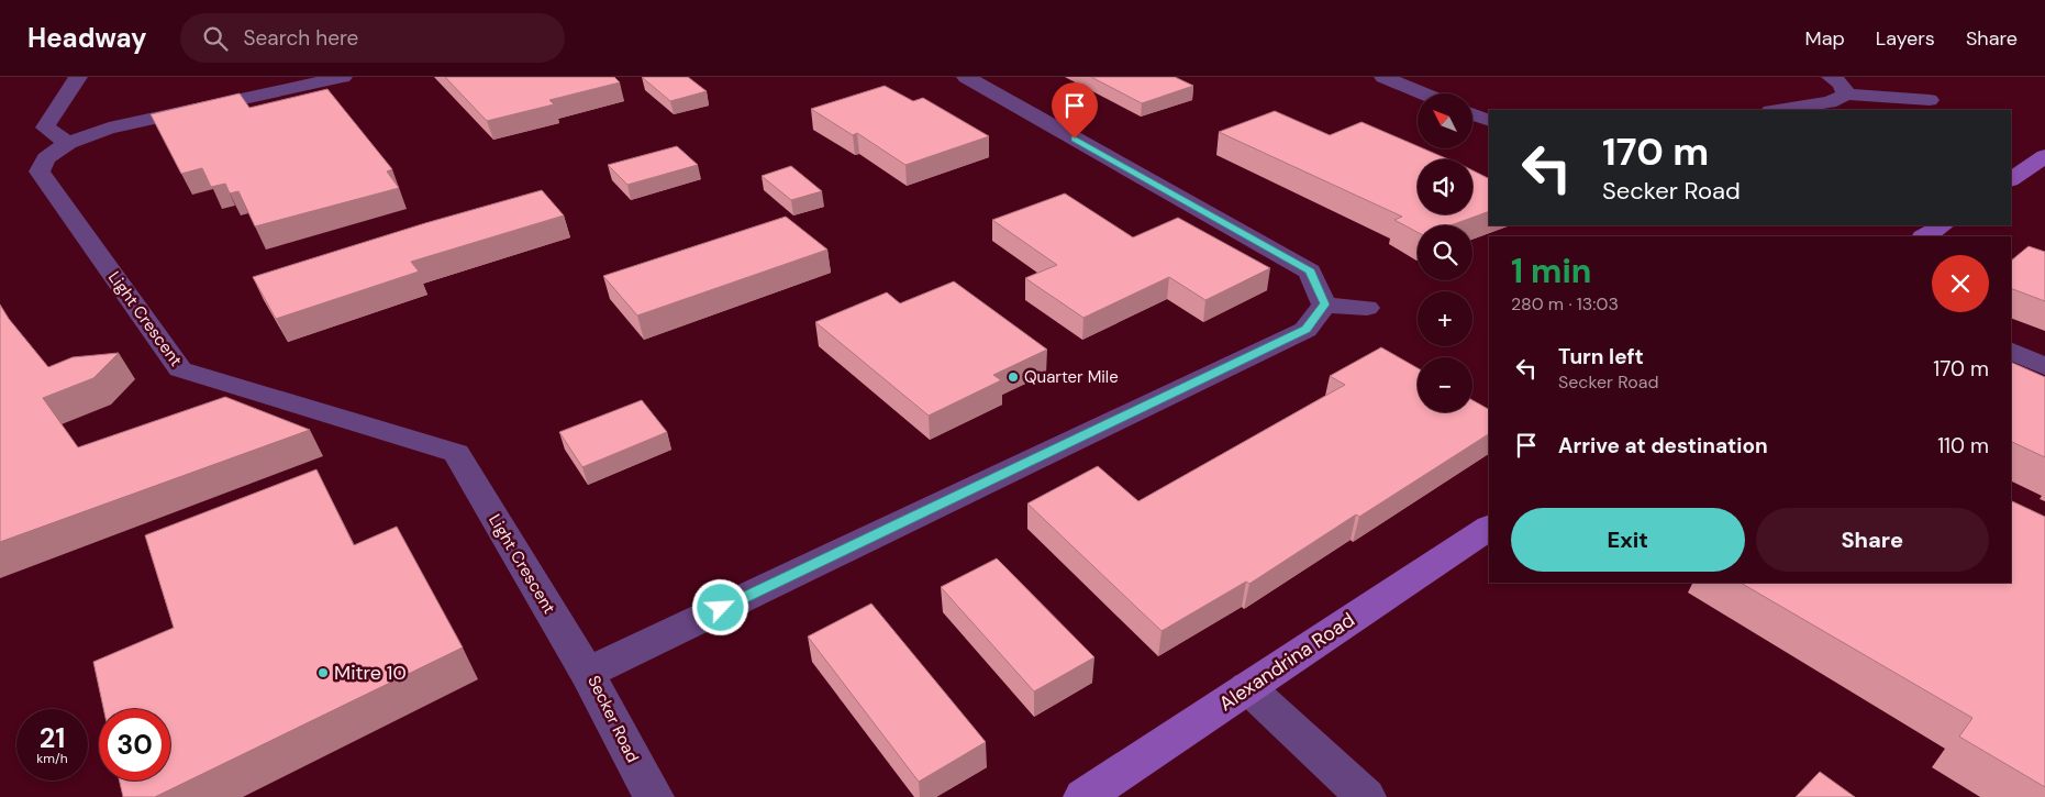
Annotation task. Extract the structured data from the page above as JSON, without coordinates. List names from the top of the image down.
{
  "streets": {
    "main road": ["Alexandrina Road"],
    "street": ["Light Crescent", "Secker Road"]
  },
  "crossings": [
    ["Light Crescent", "Secker Road"]
  ],
  "places": ["Quarter Mile", "Mitre 10"],
  "north": "top left",
  "page": {
    "header": "Headway",
    "search": "Search here",
    "nav": ["Map", "Layers", "Share"],
    "map_buttons": ["+", "−"],
    "turn": ["170 m", "Secker Road"],
    "heading": ["1 min", "280 m · 13:03"],
    "list": [
      {
        "name": "Turn left",
        "note": "Secker Road",
        "value": "170 m"
      },
      {
        "name": "Arrive at destination",
        "value": "110 m"
      }
    ],
    "buttons": ["Exit", "Share"],
    "speed": "21 km/h",
    "limit": "30"
  }
}
